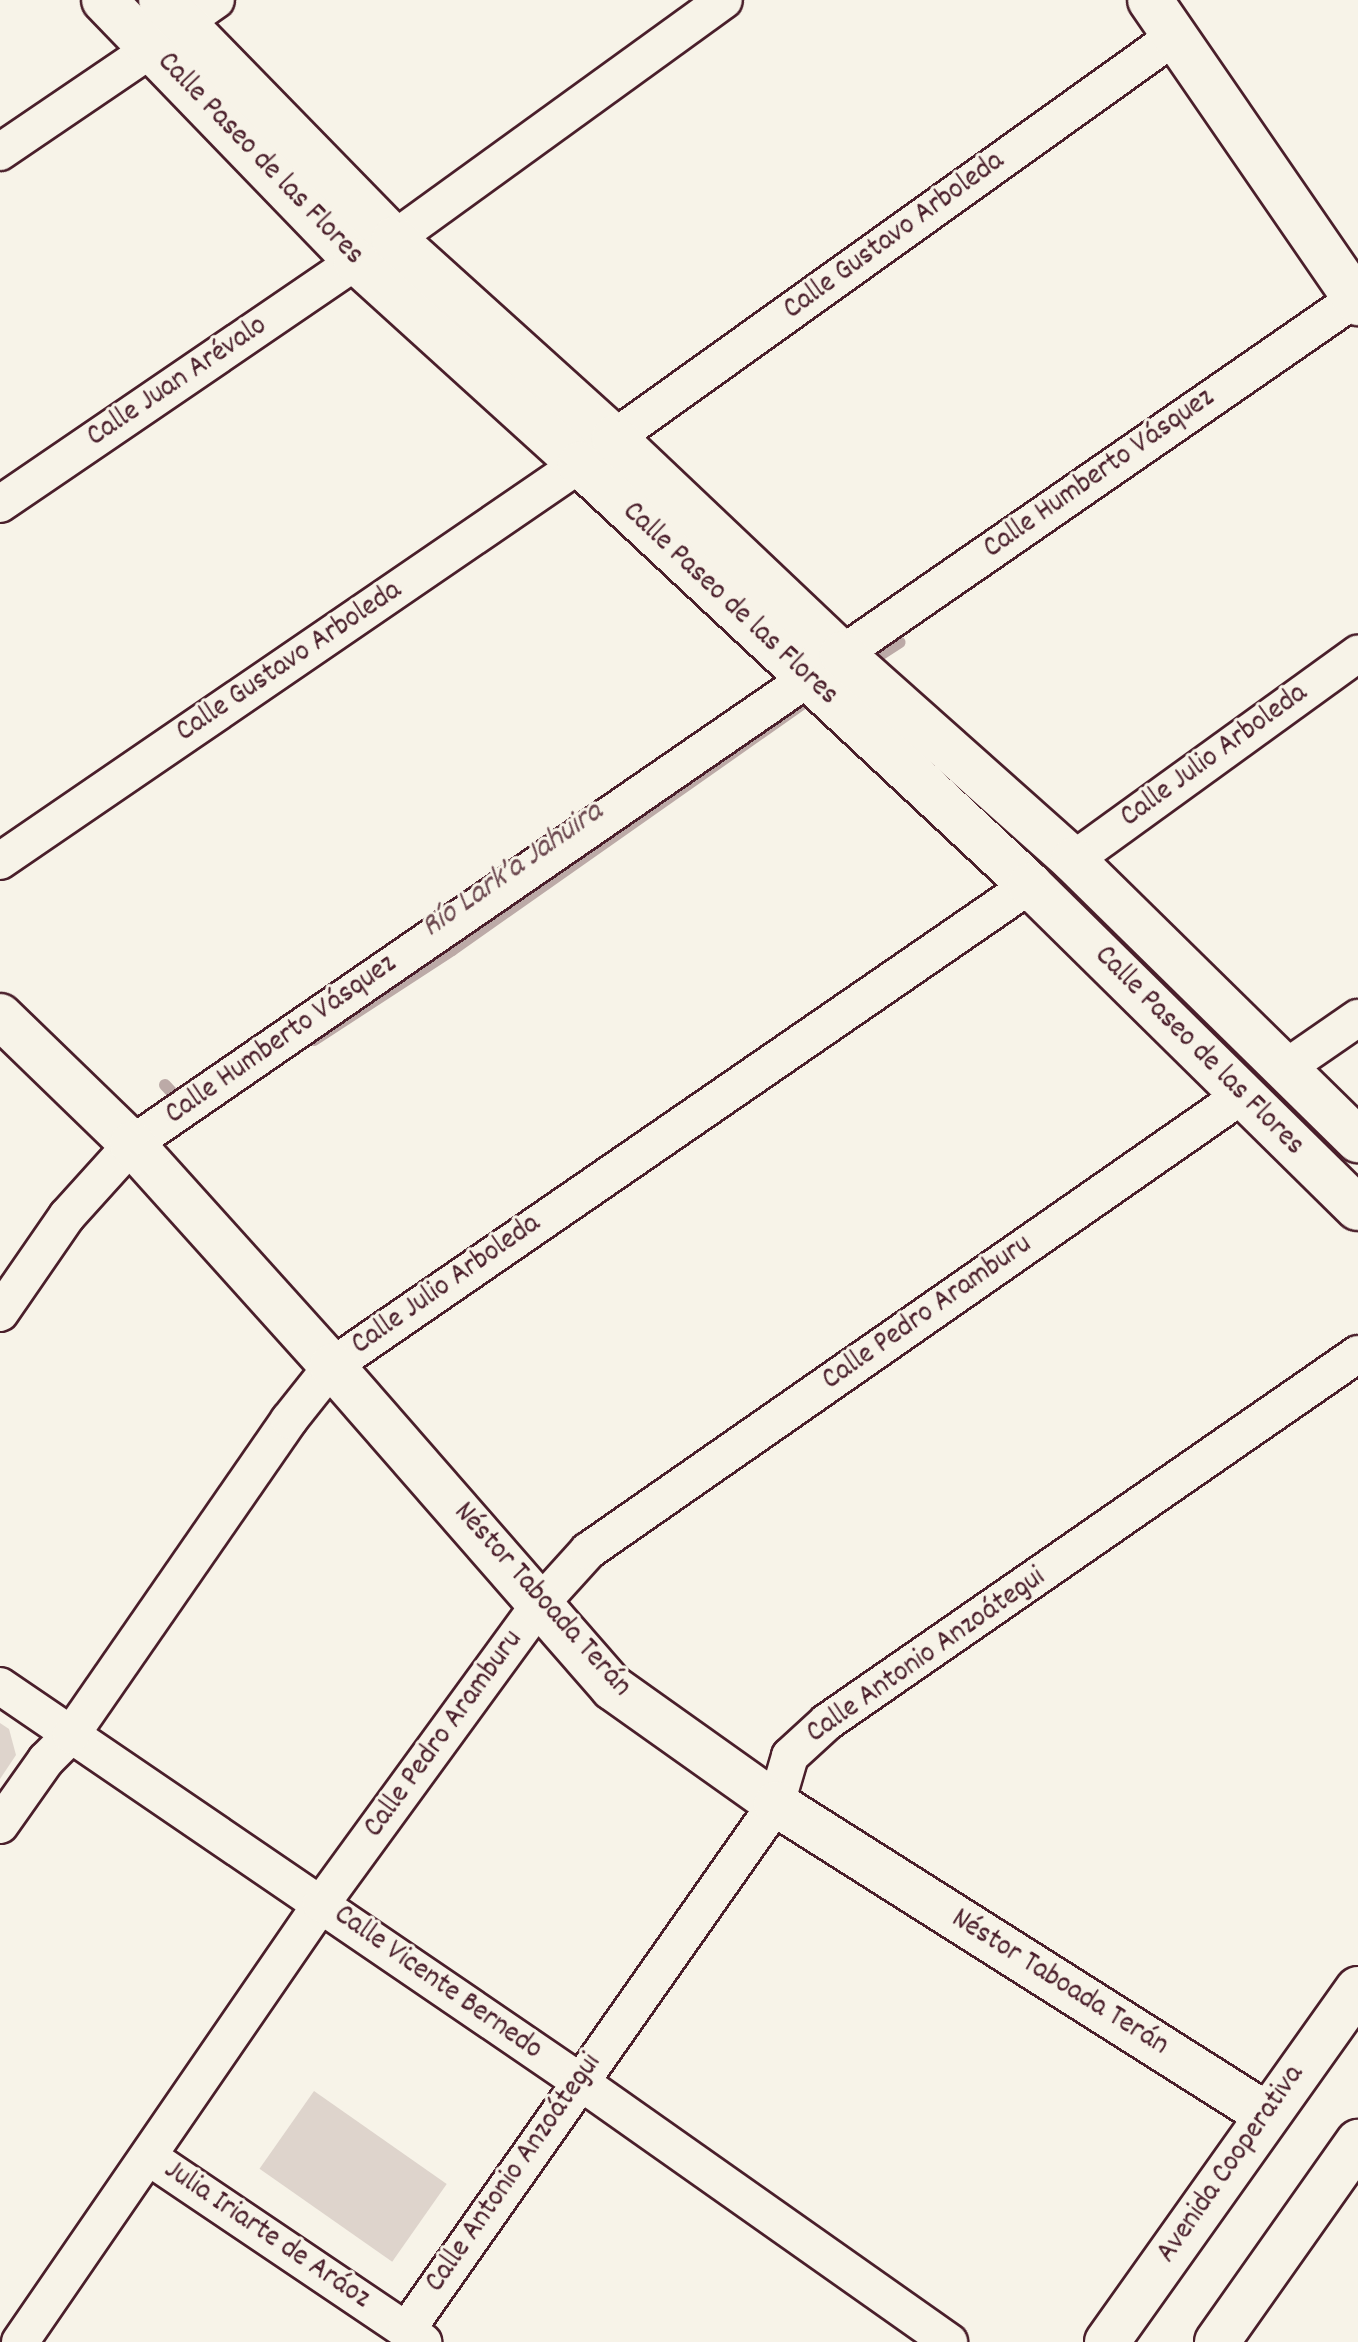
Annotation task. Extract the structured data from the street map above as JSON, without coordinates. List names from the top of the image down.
{
  "streets": {
    "street": [
      "Calle Paseo de las Flores",
      "Calle Gustavo Arboleda",
      "Calle Juan Arévalo",
      "Calle Humberto Vásquez",
      "Calle Julio Arboleda",
      "Calle Pedro Aramburu",
      "Néstor Taboada Terán",
      "Calle Antonio Anzoátegui",
      "Calle Vicente Bernedo",
      "Avenida Cooperativa",
      "Julia Iriarte de Aráoz"
    ]
  },
  "crossings": [
    ["Calle Paseo de las Flores", "Calle Gustavo Arboleda"],
    ["Calle Paseo de las Flores", "Calle Juan Arévalo"],
    ["Calle Paseo de las Flores", "Calle Humberto Vásquez"],
    ["Calle Paseo de las Flores", "Calle Julio Arboleda"],
    ["Calle Paseo de las Flores", "Calle Pedro Aramburu"],
    ["Calle Humberto Vásquez", "Néstor Taboada Terán"],
    ["Calle Julio Arboleda", "Néstor Taboada Terán"],
    ["Calle Julio Arboleda", "Calle Vicente Bernedo"],
    ["Calle Pedro Aramburu", "Néstor Taboada Terán"],
    ["Calle Pedro Aramburu", "Calle Vicente Bernedo"],
    ["Calle Pedro Aramburu", "Julia Iriarte de Aráoz"],
    ["Néstor Taboada Terán", "Calle Antonio Anzoátegui"],
    ["Néstor Taboada Terán", "Avenida Cooperativa"],
    ["Calle Antonio Anzoátegui", "Calle Vicente Bernedo"],
    ["Calle Antonio Anzoátegui", "Julia Iriarte de Aráoz"]
  ],
  "water": ["Río Lark’a Jahuira"]
}
